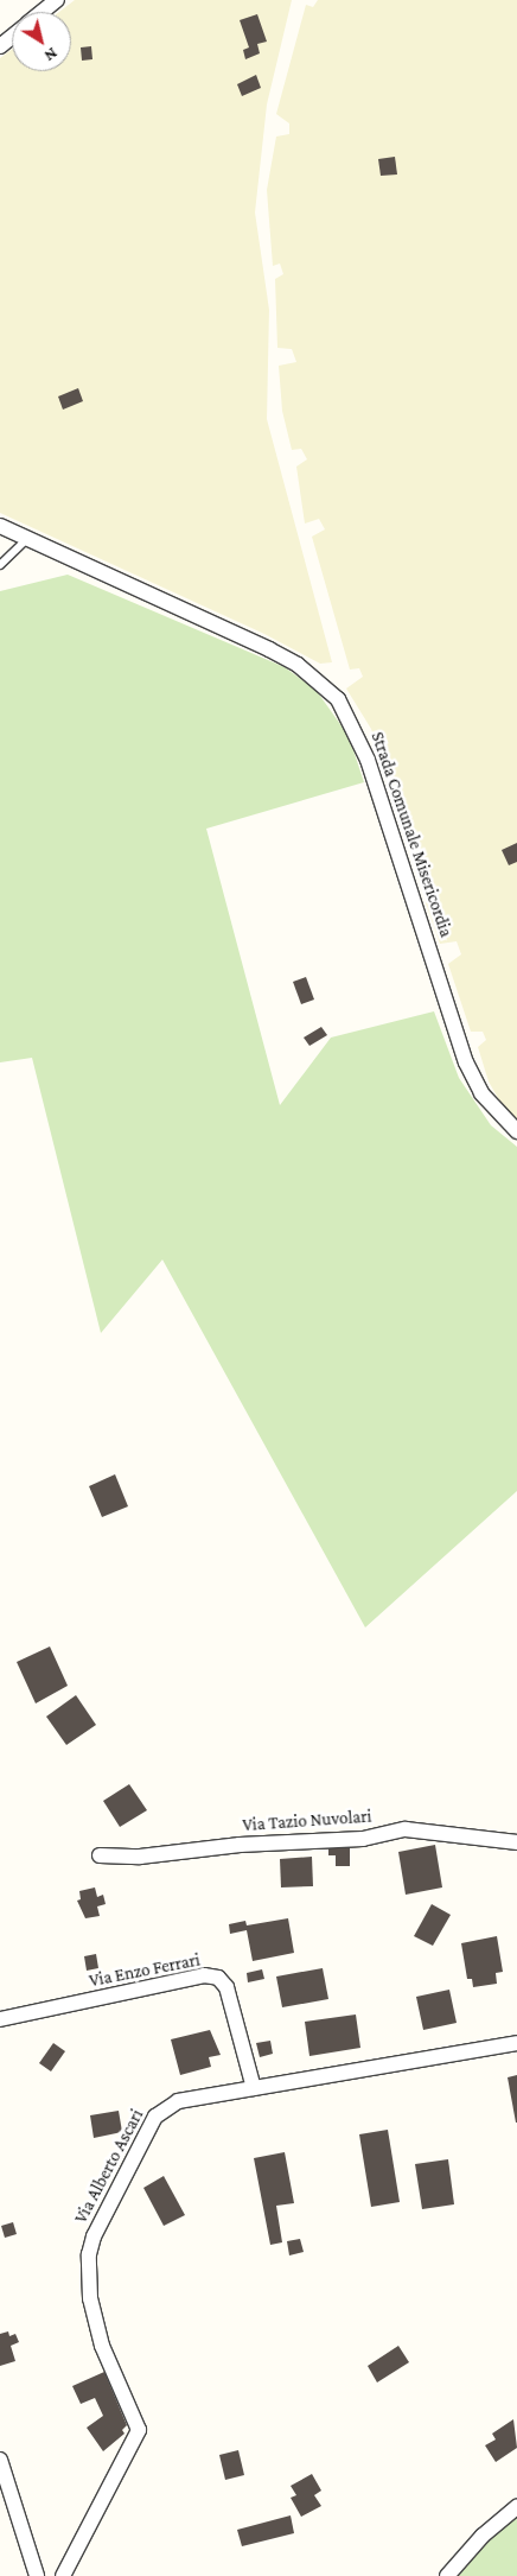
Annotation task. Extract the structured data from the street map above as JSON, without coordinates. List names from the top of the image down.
{
  "streets": {
    "street": [
      "Strada Comunale Misericordia",
      "Via Tazio Nuvolari",
      "Via Enzo Ferrari",
      "Via Alberto Ascari"
    ]
  },
  "crossings": [
    ["Via Enzo Ferrari", "Via Alberto Ascari"]
  ],
  "north": "bottom right"
}
